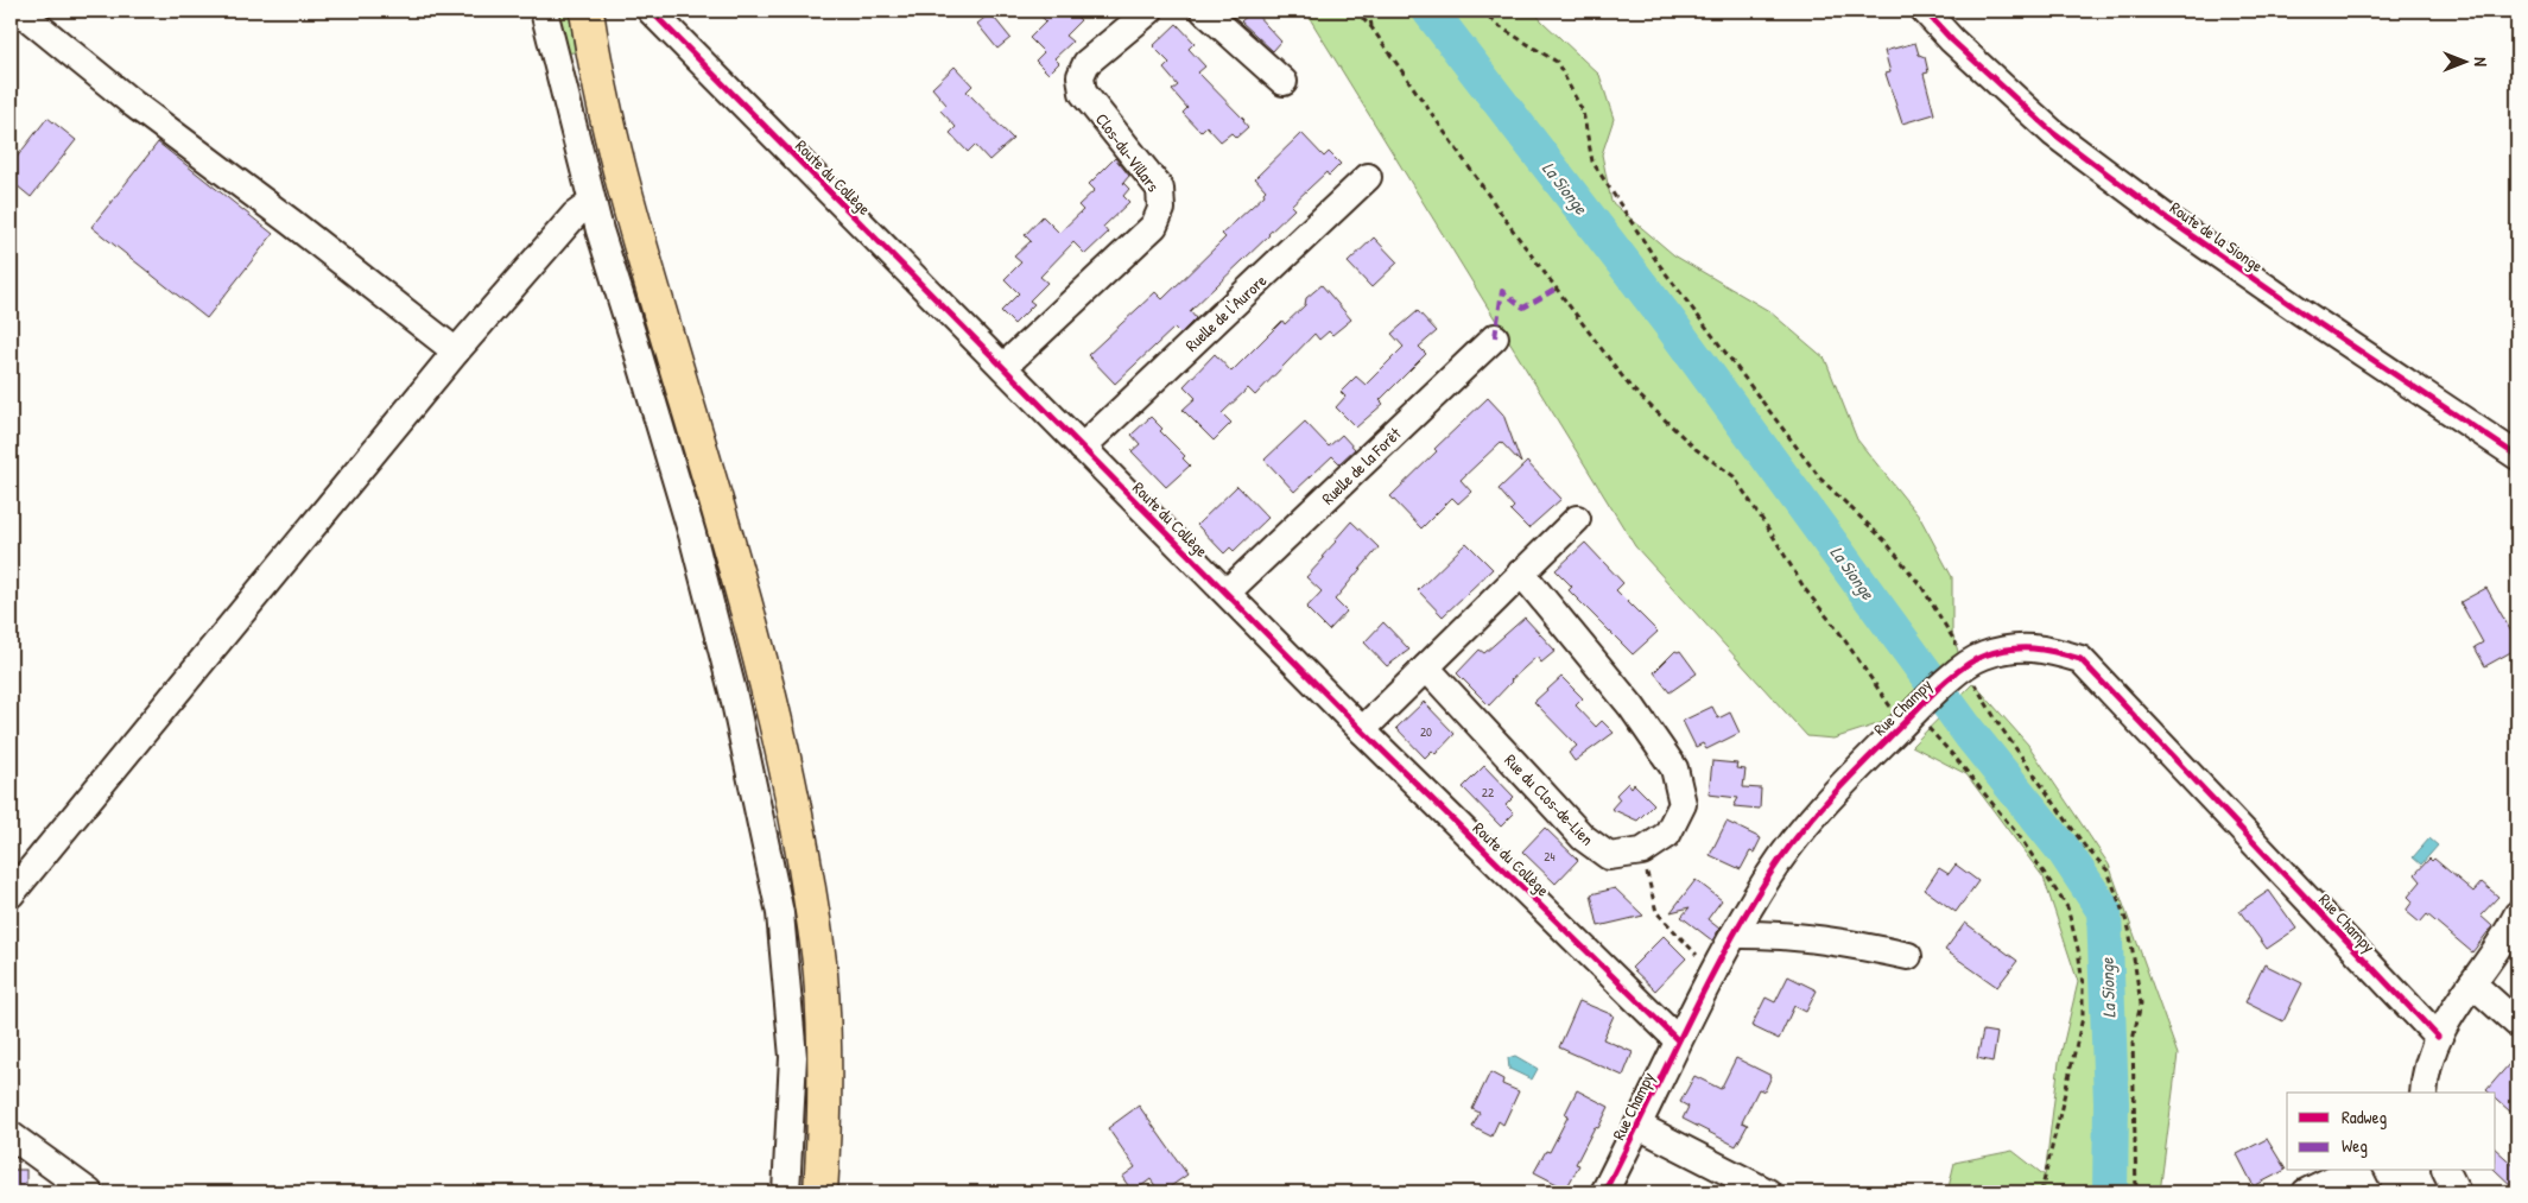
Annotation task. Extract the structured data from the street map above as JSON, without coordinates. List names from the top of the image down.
{
  "streets": {
    "street": [
      "Clos-du-Villars",
      "Route du Collège",
      "Route de la Sionge",
      "Ruelle de l'Aurore",
      "Ruelle de la Forêt",
      "Rue Champy",
      "Rue du Clos-de-Lien"
    ]
  },
  "crossings": [
    ["Clos-du-Villars", "Route du Collège"],
    ["Route du Collège", "Ruelle de l'Aurore"],
    ["Route du Collège", "Ruelle de la Forêt"],
    ["Route du Collège", "Rue Champy"]
  ],
  "water": ["La Sionge"],
  "house_numbers": ["20", "22", "24"],
  "legend": ["Radweg", "Weg"],
  "north": "right"
}
